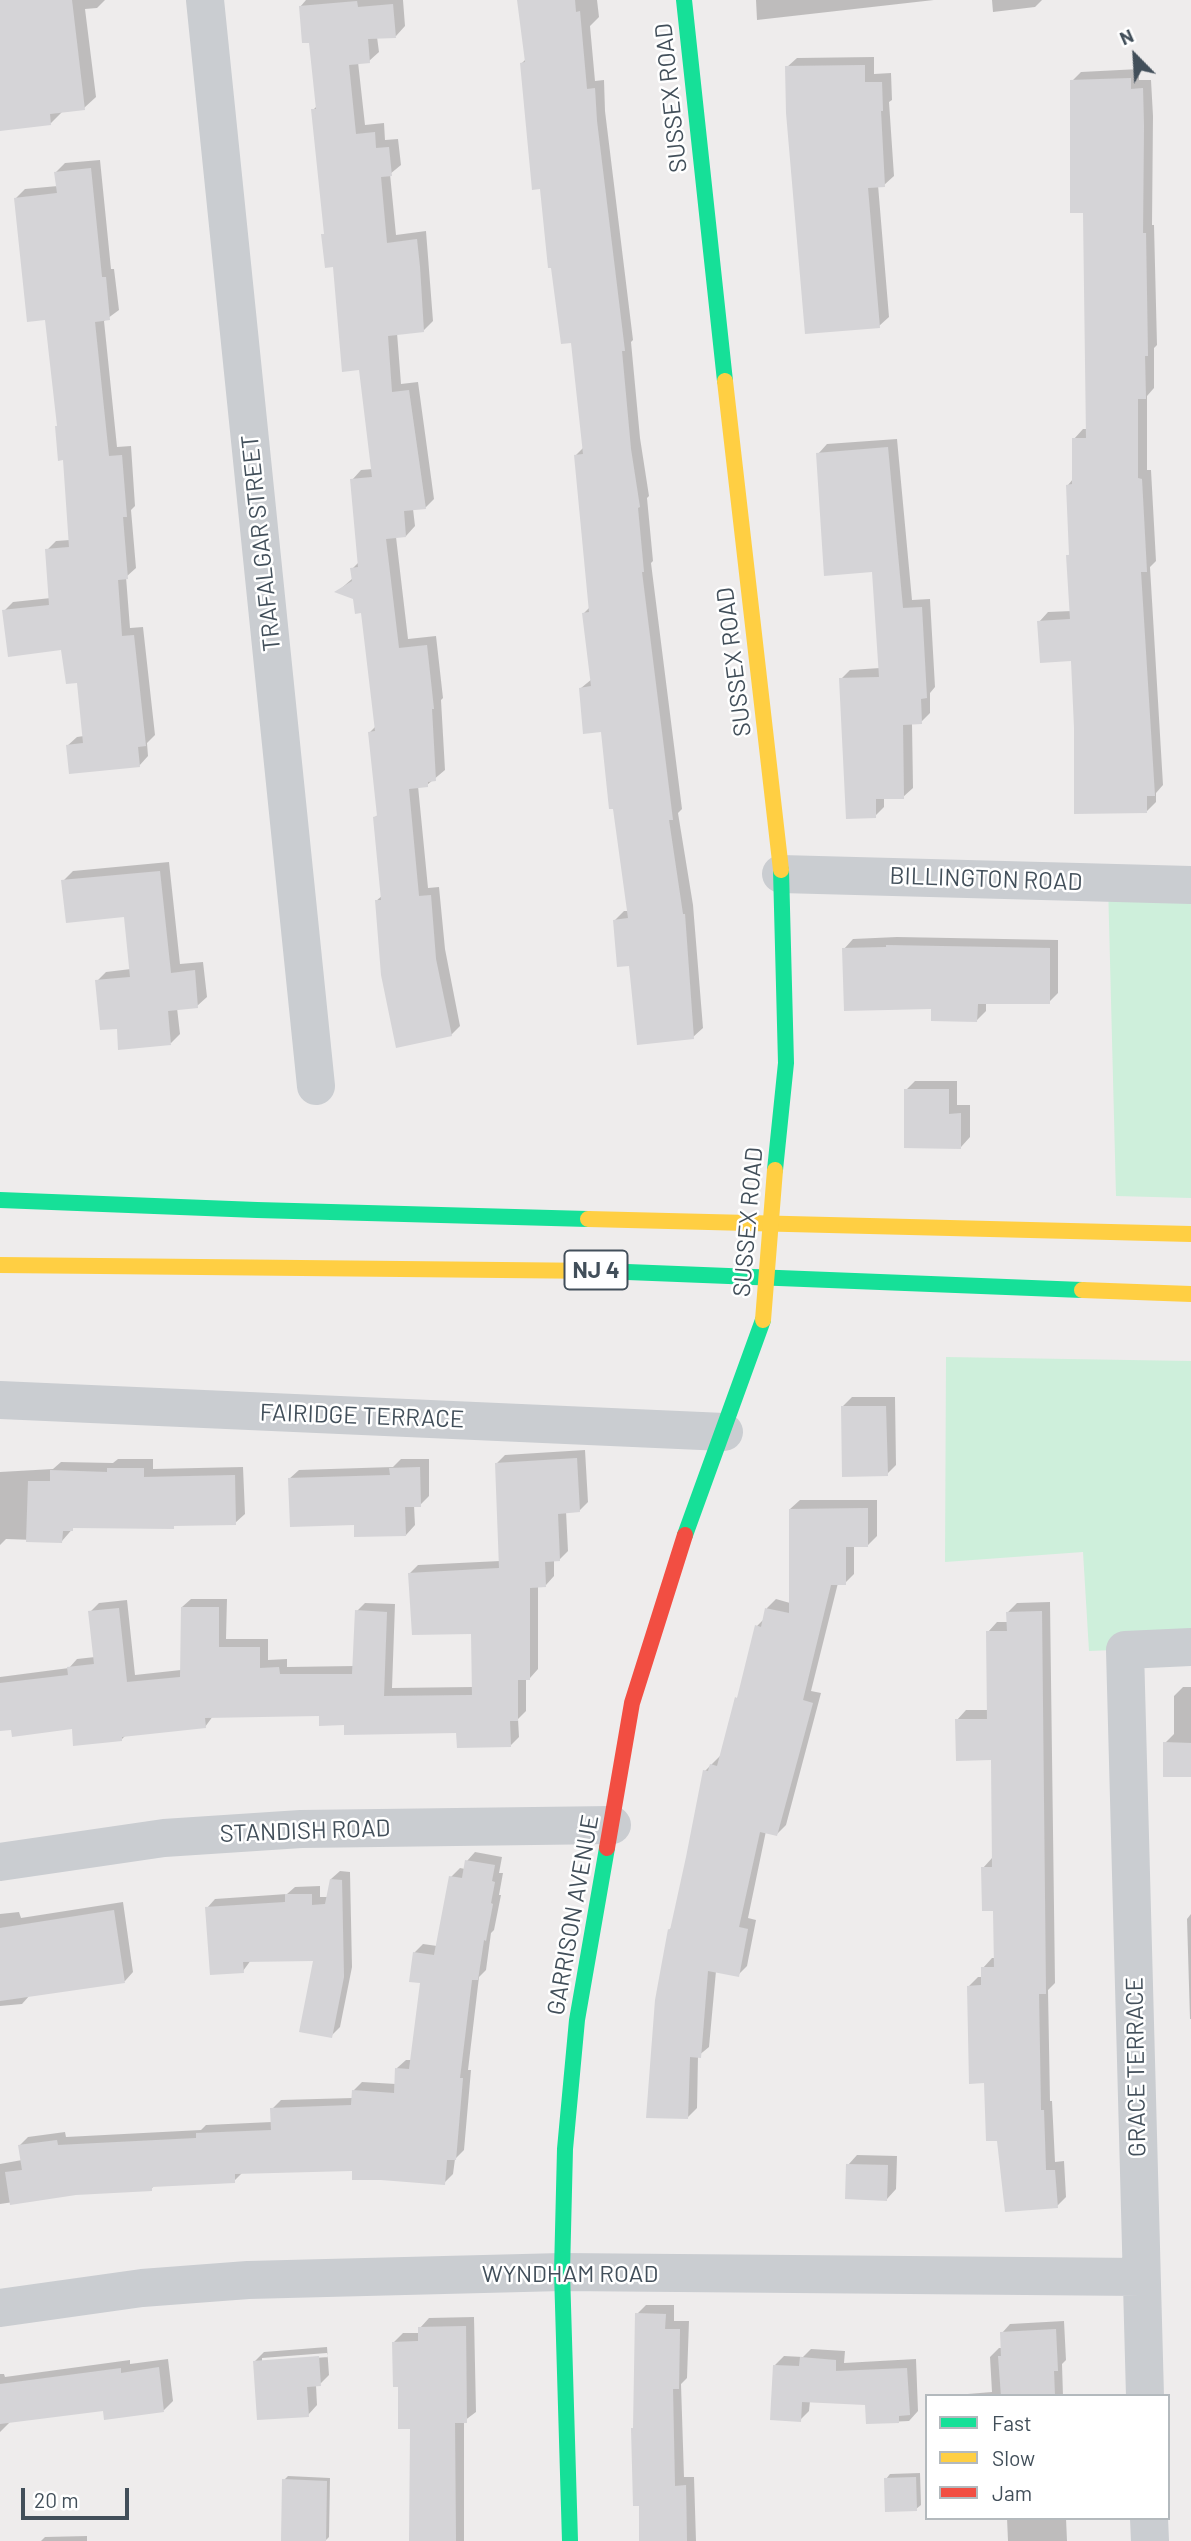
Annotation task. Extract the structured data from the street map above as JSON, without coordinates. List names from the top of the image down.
{
  "streets": {
    "main road": ["SUSSEX ROAD", "NJ 4", "GARRISON AVENUE"],
    "street": [
      "TRAFALGAR STREET",
      "BILLINGTON ROAD",
      "FAIRIDGE TERRACE",
      "STANDISH ROAD",
      "GRACE TERRACE",
      "WYNDHAM ROAD"
    ]
  },
  "crossings": [
    ["SUSSEX ROAD", "BILLINGTON ROAD"],
    ["SUSSEX ROAD", "GARRISON AVENUE"],
    ["FAIRIDGE TERRACE", "GARRISON AVENUE"],
    ["STANDISH ROAD", "GARRISON AVENUE"],
    ["GARRISON AVENUE", "WYNDHAM ROAD"],
    ["GRACE TERRACE", "WYNDHAM ROAD"]
  ],
  "legend": ["Fast", "Slow", "Jam"],
  "scale_bar": "20 m",
  "north": "top left"
}
